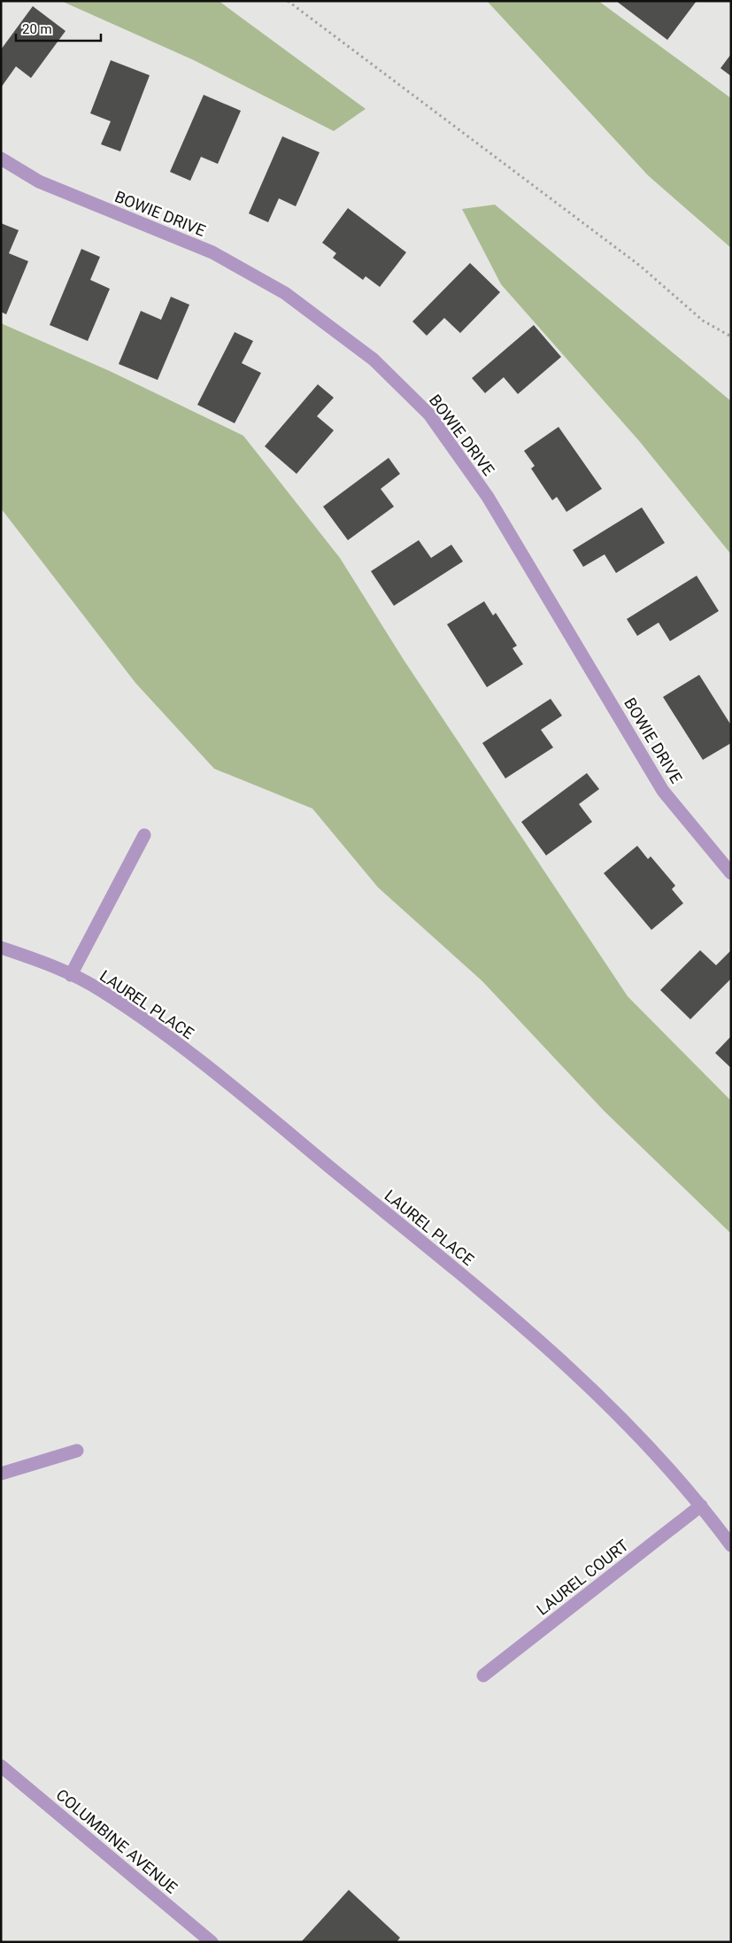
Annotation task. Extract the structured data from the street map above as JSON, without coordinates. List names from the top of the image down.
{
  "streets": {
    "street": [
      "BOWIE DRIVE",
      "LAUREL PLACE",
      "LAUREL COURT",
      "COLUMBINE AVENUE"
    ]
  },
  "crossings": [
    ["LAUREL PLACE", "LAUREL COURT"]
  ],
  "scale_bar": "20 m"
}
